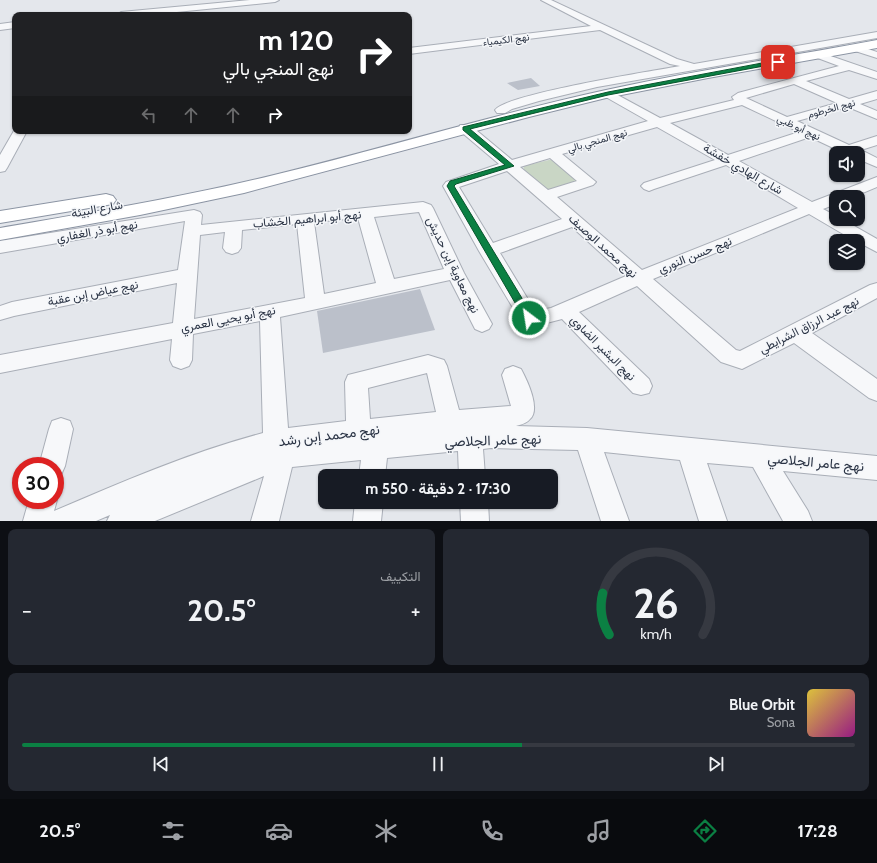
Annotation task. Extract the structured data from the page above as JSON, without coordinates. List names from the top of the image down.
{
  "streets": {
    "highway": ["شارع البيئة"],
    "street": [
      "نهج الكيمياء",
      "نهج الخرطوم",
      "نهج أبو ظبي",
      "نهج المنجي بالي",
      "شارع الهادي خفشة",
      "نهج أبو ابراهيم الخشاب",
      "نهج أبو ذر الغفاري",
      "نهج محمد الوصيف",
      "نهج حسن النوري",
      "نهج معاوية إبن حديش",
      "نهج عياض إبن عقبة",
      "نهج أبو يحيى العمري",
      "نهج عبد الرزاق الشرايطي",
      "نهج البشير الضاوي",
      "نهج محمد إبن رشد",
      "نهج عامر الجلاصي"
    ]
  },
  "crossings": [
    ["نهج الخرطوم", "نهج أبو ظبي"],
    ["نهج أبو ظبي", "نهج المنجي بالي"],
    ["نهج المنجي بالي", "شارع الهادي خفشة"],
    ["نهج المنجي بالي", "نهج محمد الوصيف"],
    ["نهج المنجي بالي", "نهج حسن النوري"],
    ["شارع الهادي خفشة", "نهج حسن النوري"],
    ["نهج أبو ابراهيم الخشاب", "نهج أبو ذر الغفاري"],
    ["نهج أبو ابراهيم الخشاب", "نهج معاوية إبن حديش"],
    ["نهج محمد الوصيف", "نهج حسن النوري"],
    ["نهج محمد الوصيف", "نهج عبد الرزاق الشرايطي"],
    ["نهج حسن النوري", "نهج البشير الضاوي"],
    ["نهج معاوية إبن حديش", "نهج أبو يحيى العمري"],
    ["نهج محمد إبن رشد", "نهج عامر الجلاصي"]
  ],
  "page": {
    "turn": ["120 m", "نهج المنجي بالي"],
    "limit": "30",
    "trip": "17:30 · 2 دقيقة · 550 m",
    "tile": "التكييف",
    "heat": ["−", "20.5°", "+"],
    "song": ["Blue Orbit", "Sona"],
    "tabs": ["17:28", "20.5°"],
    "gauge": ["26", "km/h"]
  }
}
